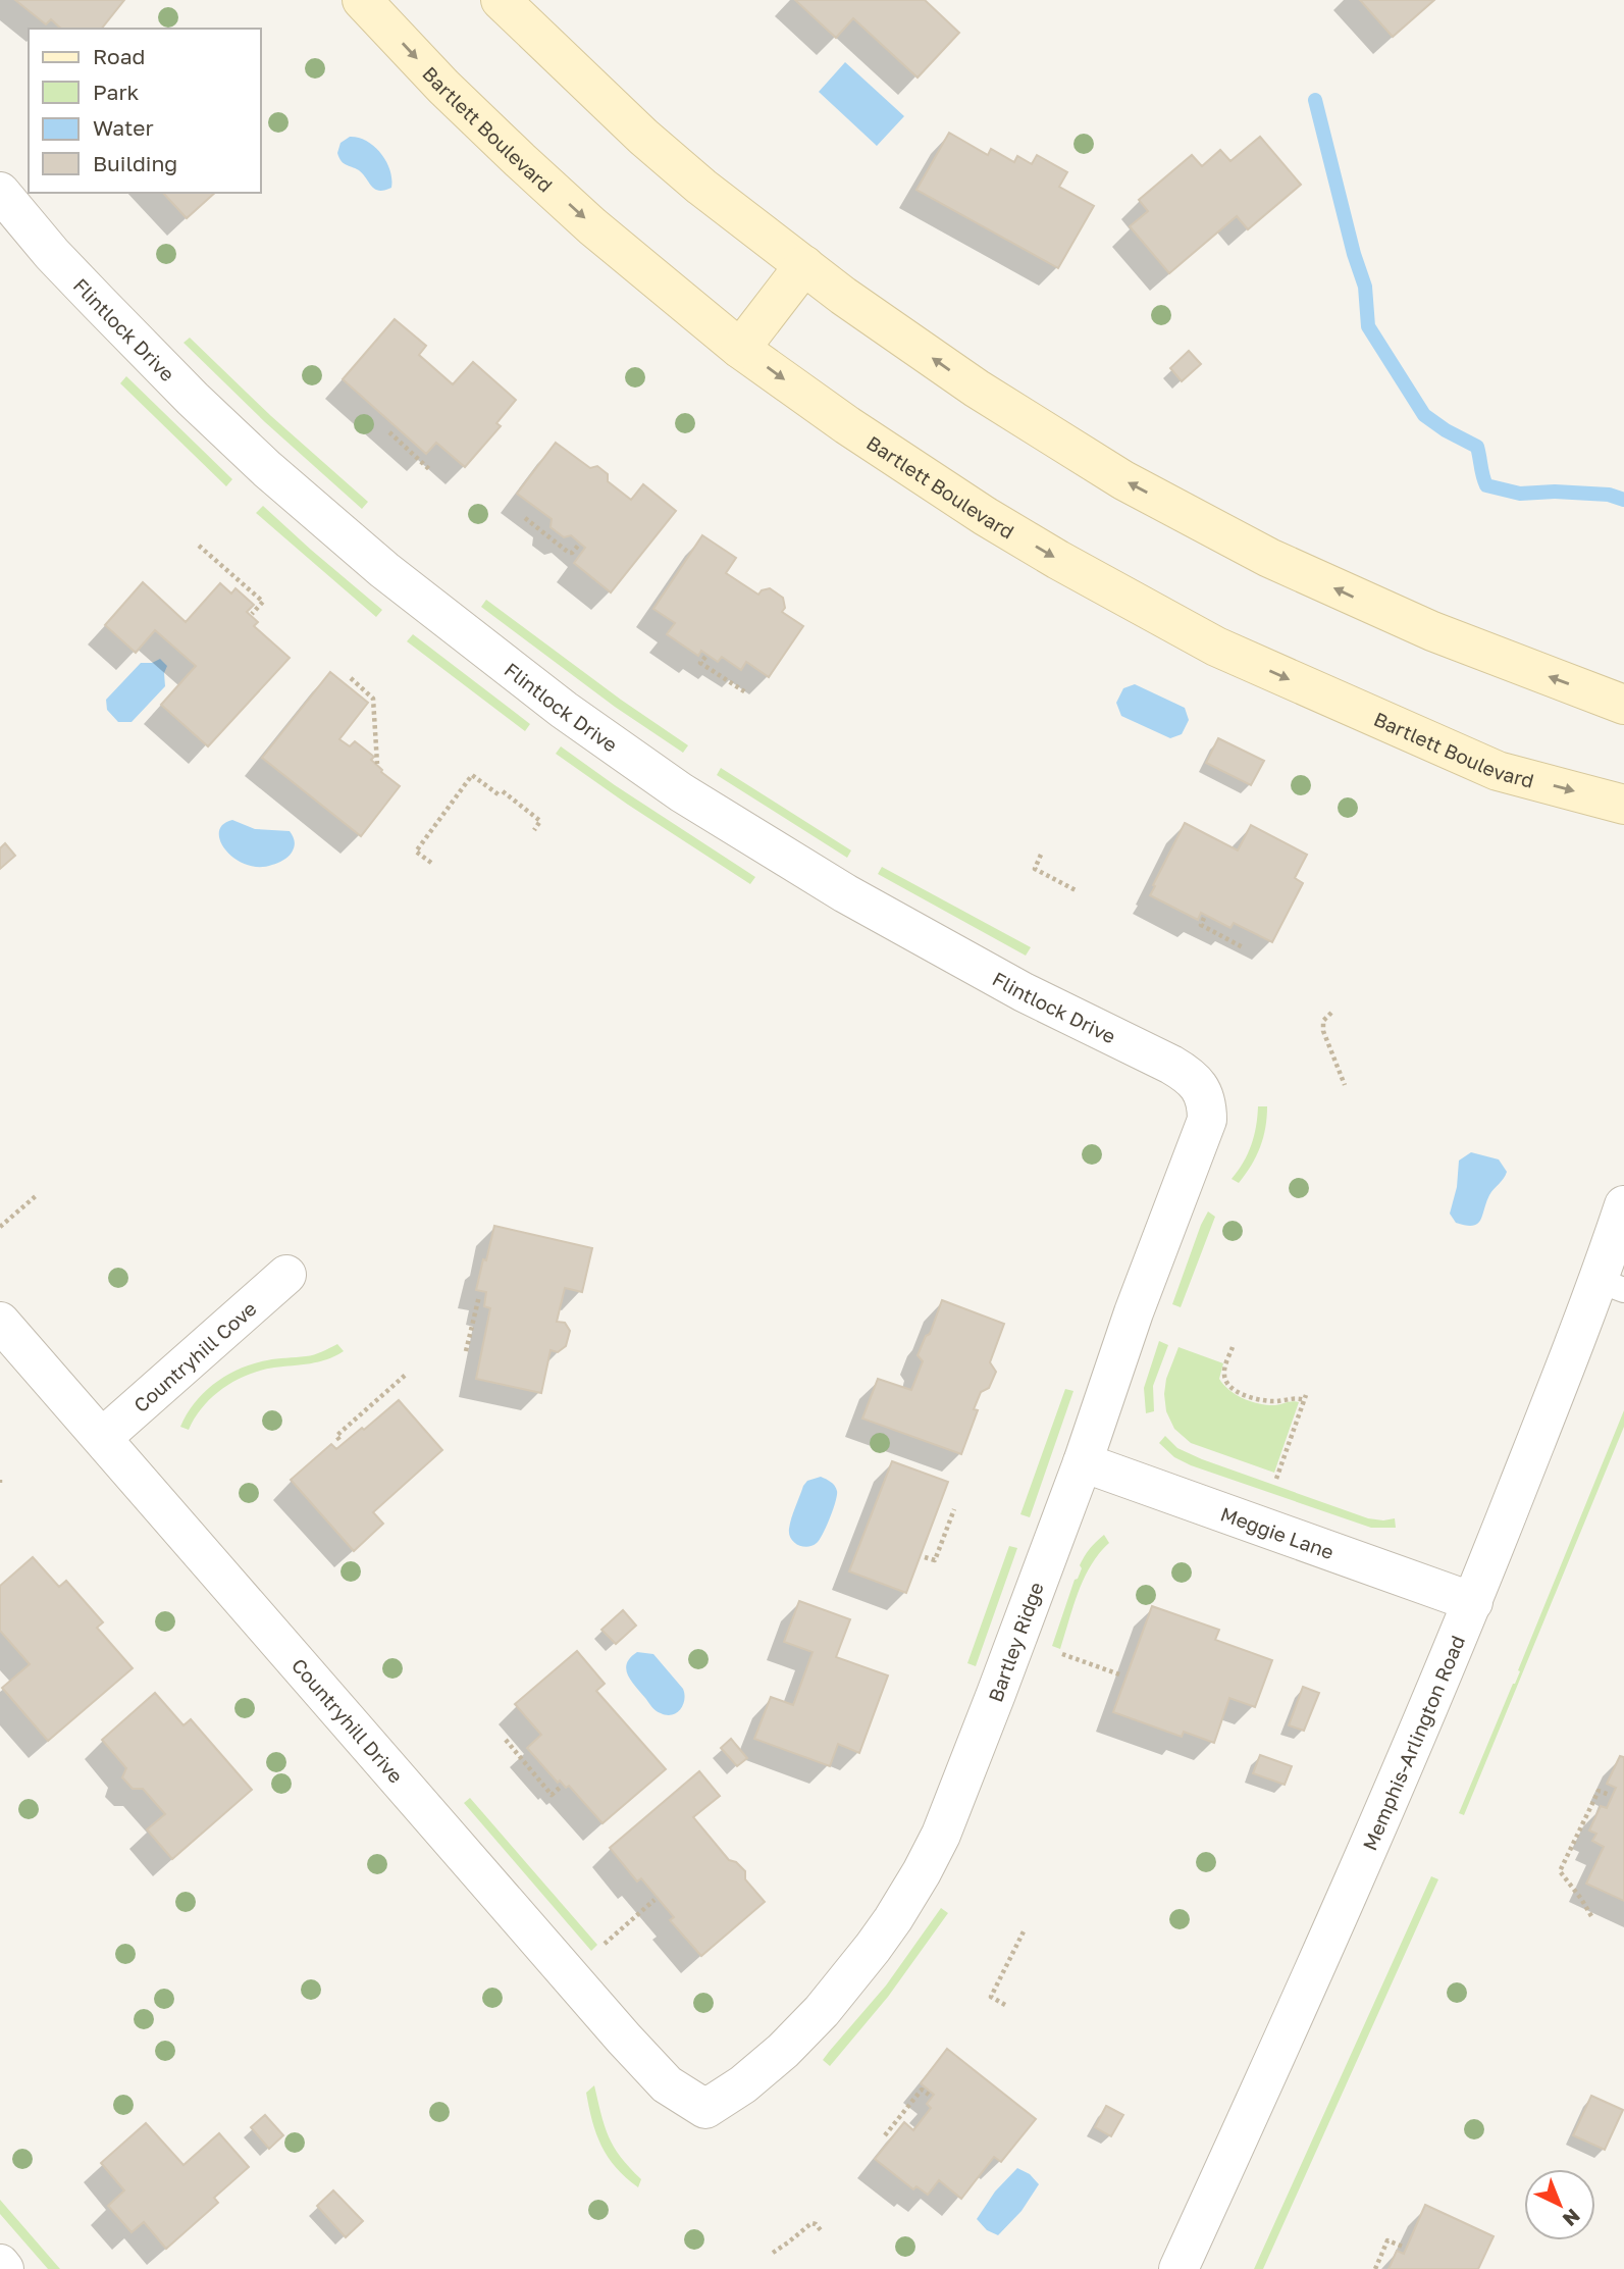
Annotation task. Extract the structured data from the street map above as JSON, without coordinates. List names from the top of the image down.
{
  "streets": {
    "main road": ["Bartlett Boulevard"],
    "street": [
      "Flintlock Drive",
      "Countryhill Cove",
      "Meggie Lane",
      "Bartley Ridge",
      "Countryhill Drive",
      "Memphis-Arlington Road"
    ]
  },
  "crossings": [
    ["Flintlock Drive", "Bartley Ridge"],
    ["Countryhill Cove", "Countryhill Drive"],
    ["Meggie Lane", "Bartley Ridge"],
    ["Meggie Lane", "Memphis-Arlington Road"],
    ["Bartley Ridge", "Countryhill Drive"]
  ],
  "legend": [
    "Road",
    "Park",
    "Water",
    "Building"
  ],
  "north": "bottom right"
}
